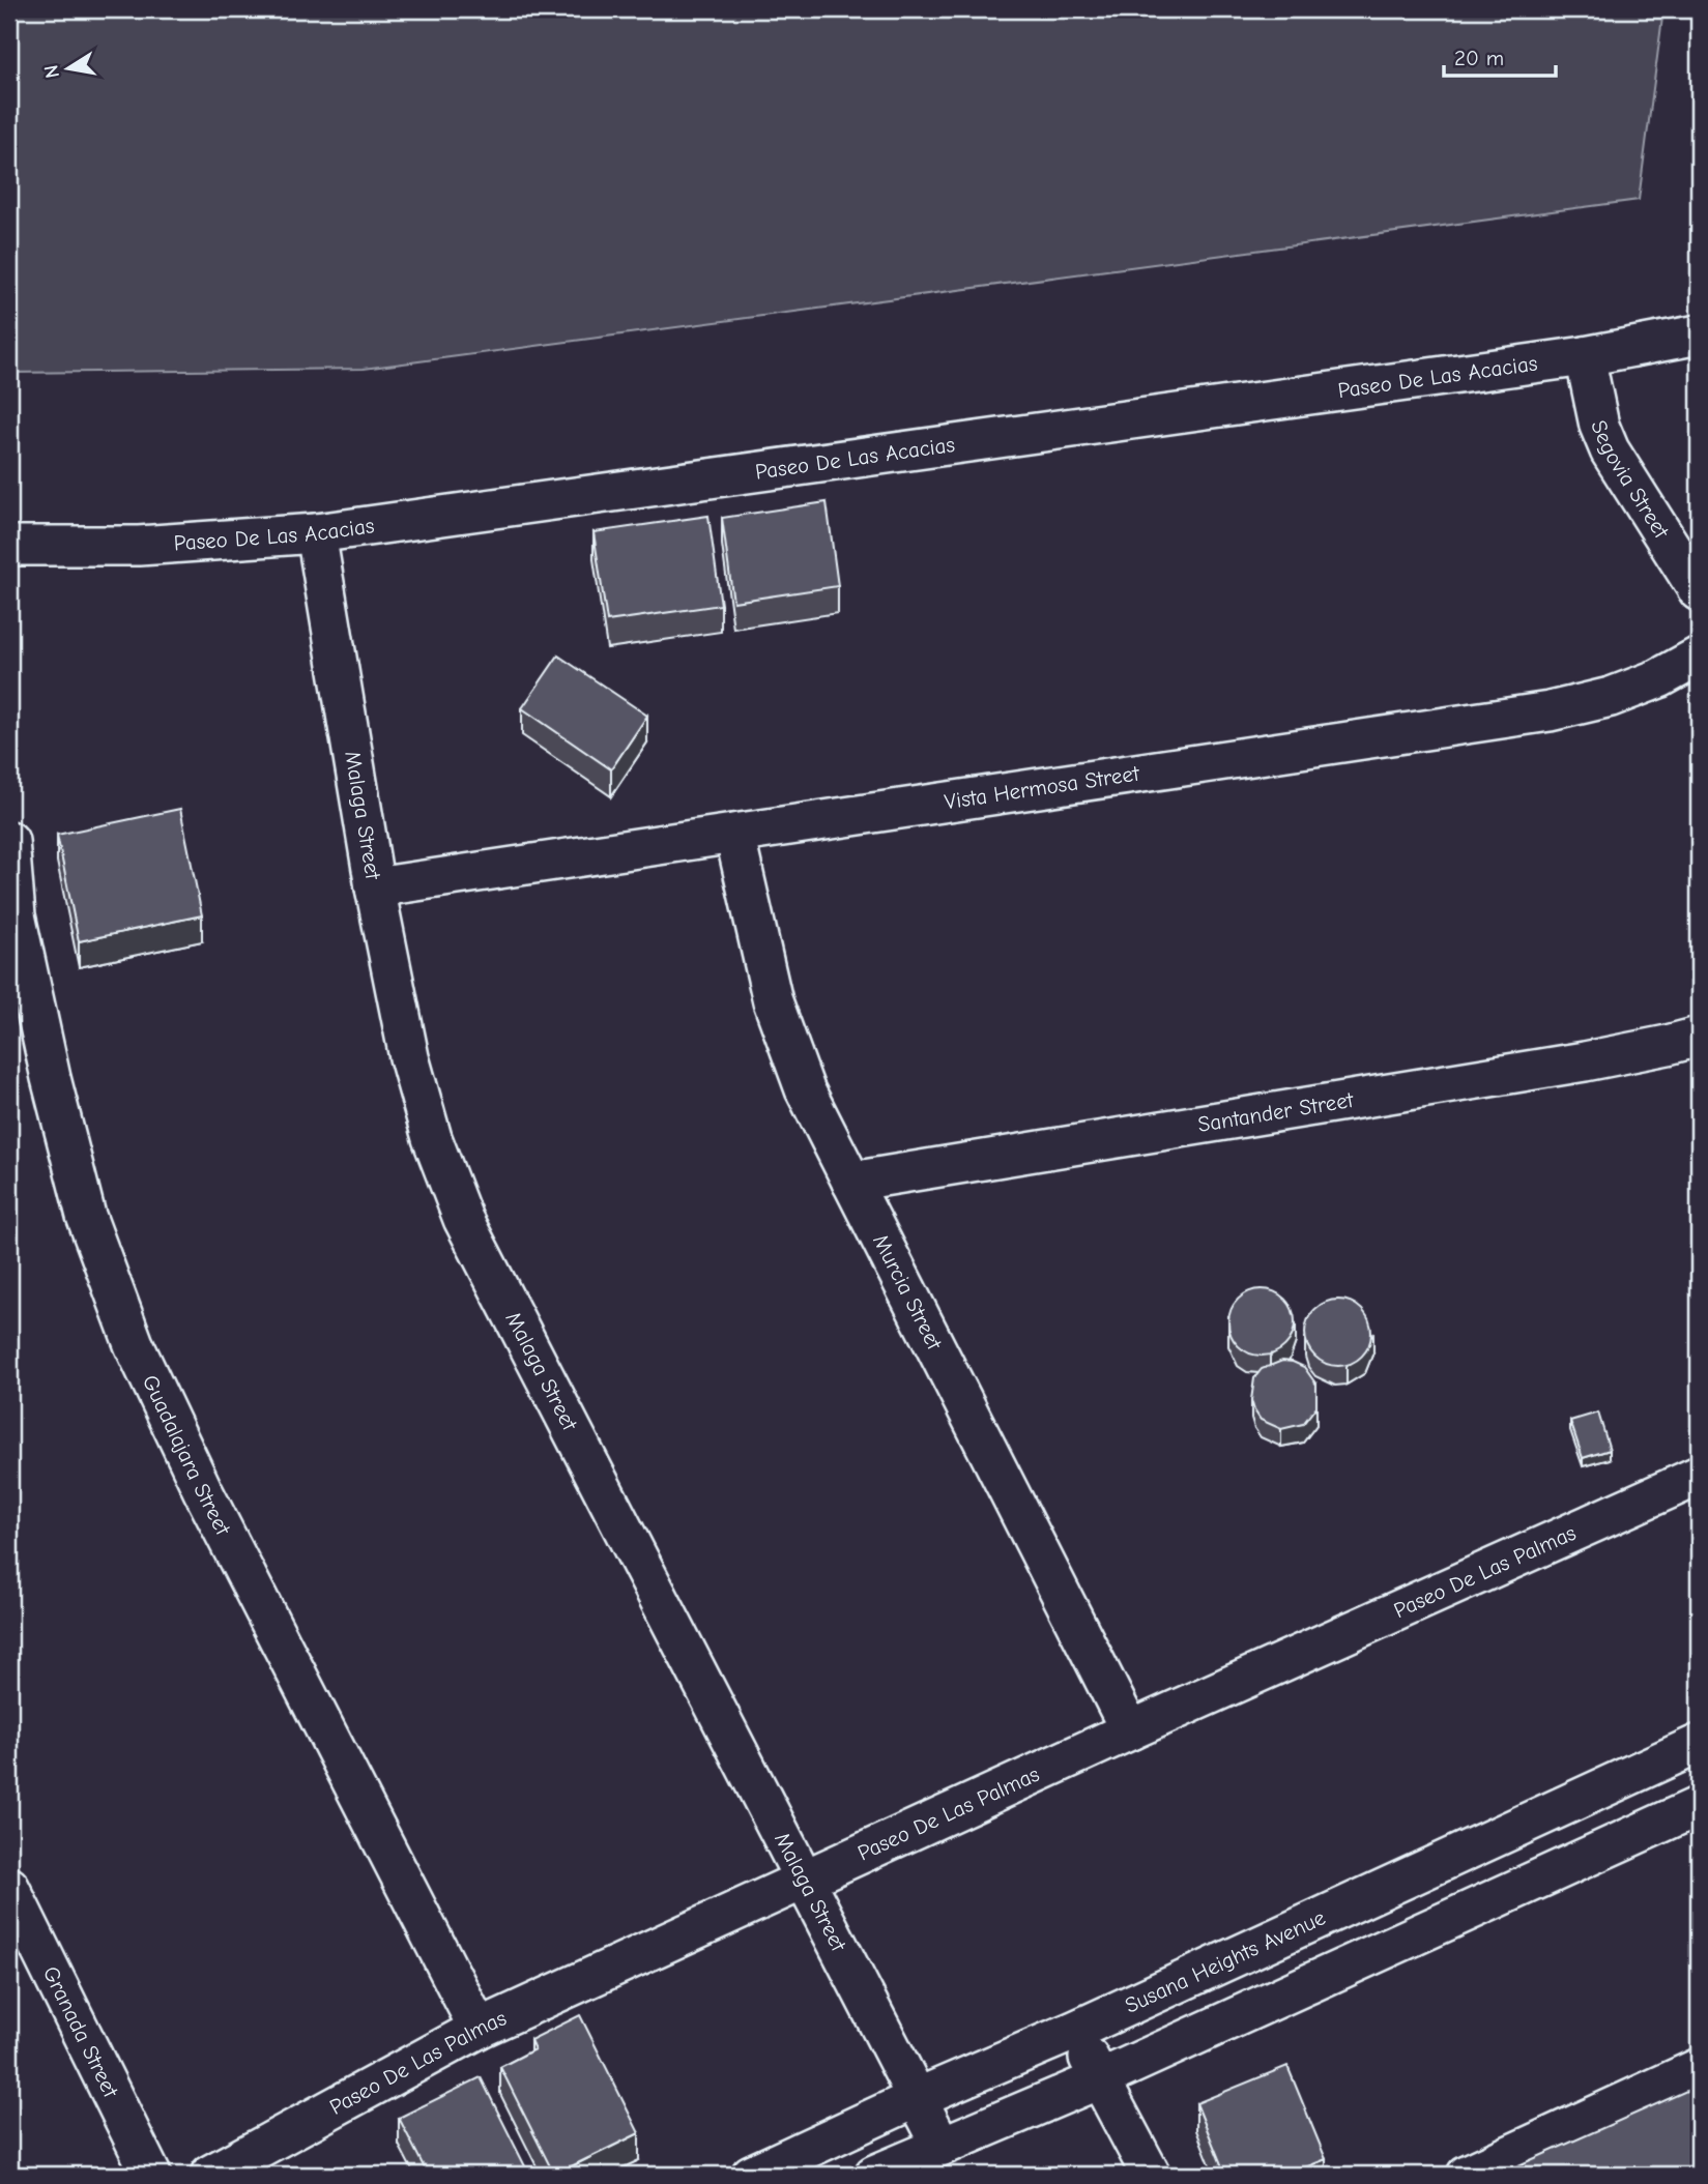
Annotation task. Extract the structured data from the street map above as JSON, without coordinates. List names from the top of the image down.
{
  "streets": {
    "street": [
      "Paseo De Las Acacias",
      "Segovia Street",
      "Vista Hermosa Street",
      "Malaga Street",
      "Santander Street",
      "Murcia Street",
      "Guadalajara Street",
      "Paseo De Las Palmas",
      "Susana Heights Avenue",
      "Granada Street"
    ]
  },
  "crossings": [
    ["Paseo De Las Acacias", "Segovia Street"],
    ["Paseo De Las Acacias", "Malaga Street"],
    ["Vista Hermosa Street", "Malaga Street"],
    ["Vista Hermosa Street", "Murcia Street"],
    ["Malaga Street", "Paseo De Las Palmas"],
    ["Malaga Street", "Susana Heights Avenue"],
    ["Santander Street", "Murcia Street"],
    ["Murcia Street", "Paseo De Las Palmas"],
    ["Guadalajara Street", "Paseo De Las Palmas"]
  ],
  "scale_bar": "20 m",
  "north": "left"
}
